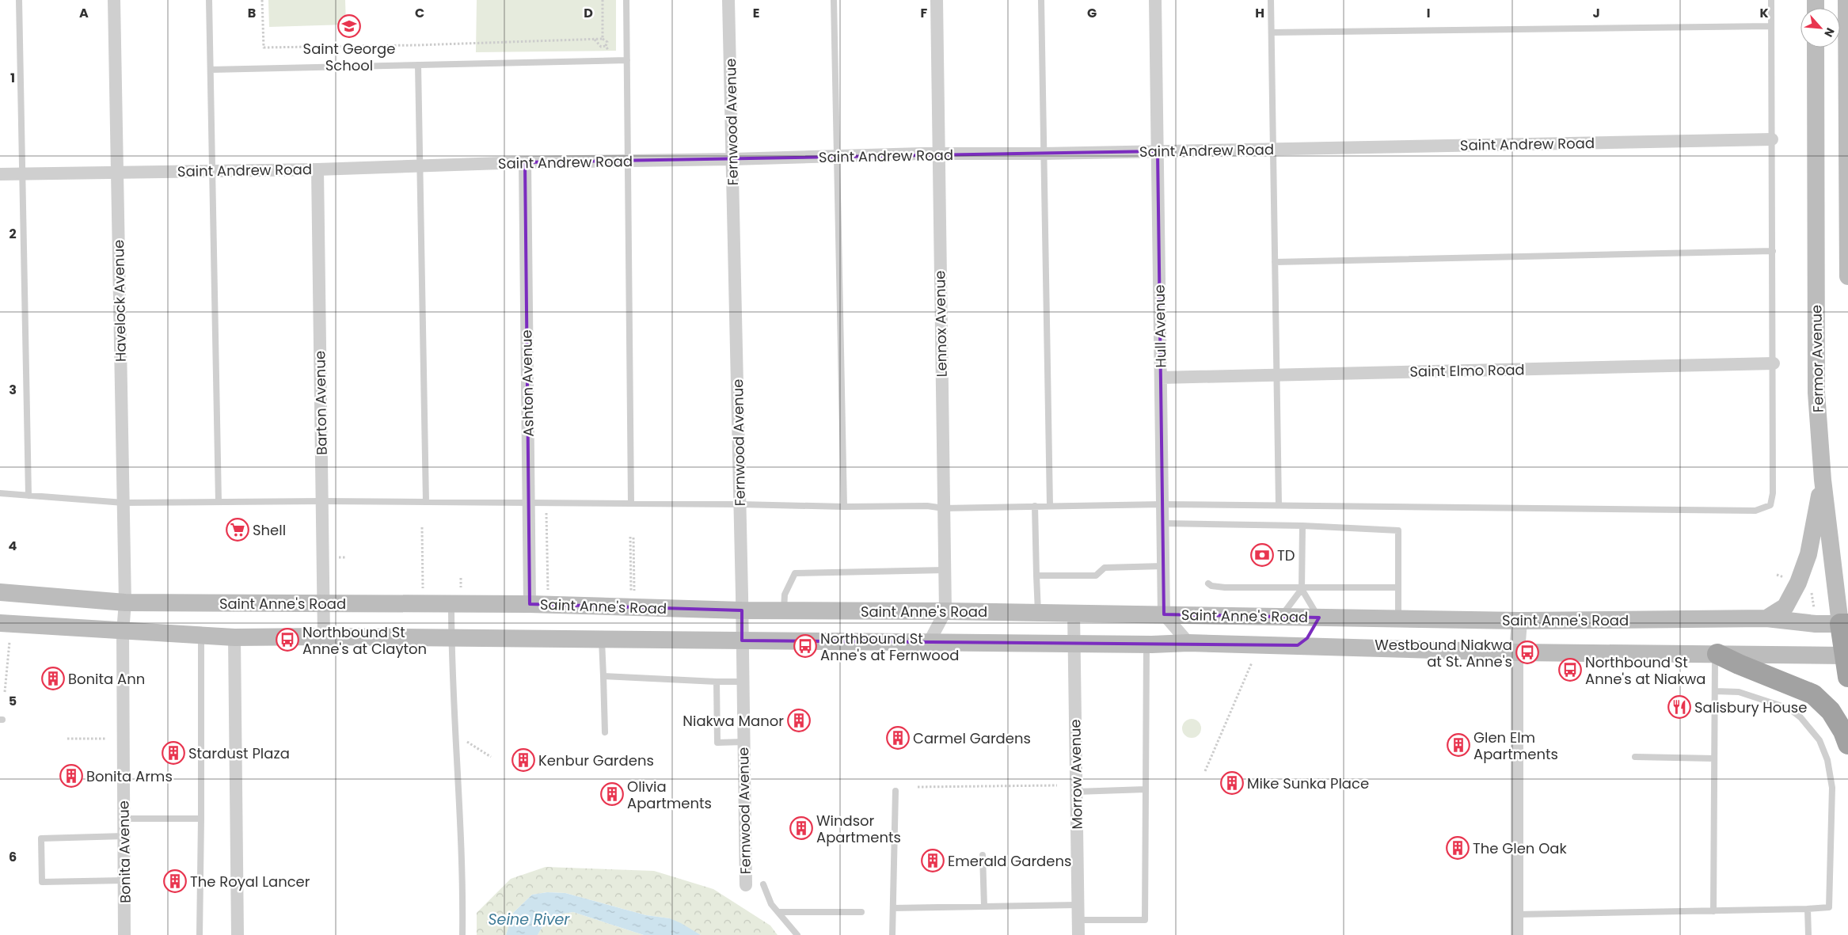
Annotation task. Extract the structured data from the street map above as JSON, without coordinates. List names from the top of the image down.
{
  "streets": {
    "highway": ["Fermor Avenue"],
    "main road": ["Saint Anne's Road"],
    "street": [
      "Fernwood Avenue",
      "Saint Andrew Road",
      "Havelock Avenue",
      "Lennox Avenue",
      "Hull Avenue",
      "Saint Elmo Road",
      "Ashton Avenue",
      "Barton Avenue",
      "Morrow Avenue",
      "Bonita Avenue"
    ]
  },
  "crossings": [
    ["Fernwood Avenue", "Saint Andrew Road"],
    ["Fernwood Avenue", "Saint Anne's Road"],
    ["Saint Andrew Road", "Havelock Avenue"],
    ["Saint Andrew Road", "Lennox Avenue"],
    ["Saint Andrew Road", "Hull Avenue"],
    ["Saint Andrew Road", "Ashton Avenue"],
    ["Saint Andrew Road", "Barton Avenue"],
    ["Havelock Avenue", "Saint Anne's Road"],
    ["Havelock Avenue", "Bonita Avenue"],
    ["Lennox Avenue", "Saint Anne's Road"],
    ["Hull Avenue", "Saint Elmo Road"],
    ["Hull Avenue", "Saint Anne's Road"],
    ["Fermor Avenue", "Saint Anne's Road"],
    ["Ashton Avenue", "Saint Anne's Road"],
    ["Barton Avenue", "Saint Anne's Road"],
    ["Saint Anne's Road", "Morrow Avenue"],
    ["Saint Anne's Road", "Bonita Avenue"]
  ],
  "water": ["Seine River"],
  "places": {
    "school or university": ["Saint George School"],
    "supermarket": ["Shell"],
    "bank": ["TD"],
    "bus stop": [
      "Northbound St Anne's at Clayton",
      "Northbound St Anne's at Fernwood",
      "Westbound Niakwa at St. Anne's",
      "Northbound St Anne's at Niakwa"
    ],
    "building": [
      "Bonita Ann",
      "Niakwa Manor",
      "Carmel Gardens",
      "Glen Elm Apartments",
      "Stardust Plaza",
      "Kenbur Gardens",
      "Bonita Arms",
      "Mike Sunka Place",
      "Olivia Apartments",
      "Windsor Apartments",
      "The Glen Oak",
      "Emerald Gardens",
      "The Royal Lancer"
    ],
    "restaurant": ["Salisbury House"]
  },
  "north": "bottom right",
  "grid": {
    "columns": [
      "A",
      "B",
      "C",
      "D",
      "E",
      "F",
      "G",
      "H",
      "I",
      "J",
      "K"
    ],
    "rows": [
      "1",
      "2",
      "3",
      "4",
      "5",
      "6"
    ]
  }
}
